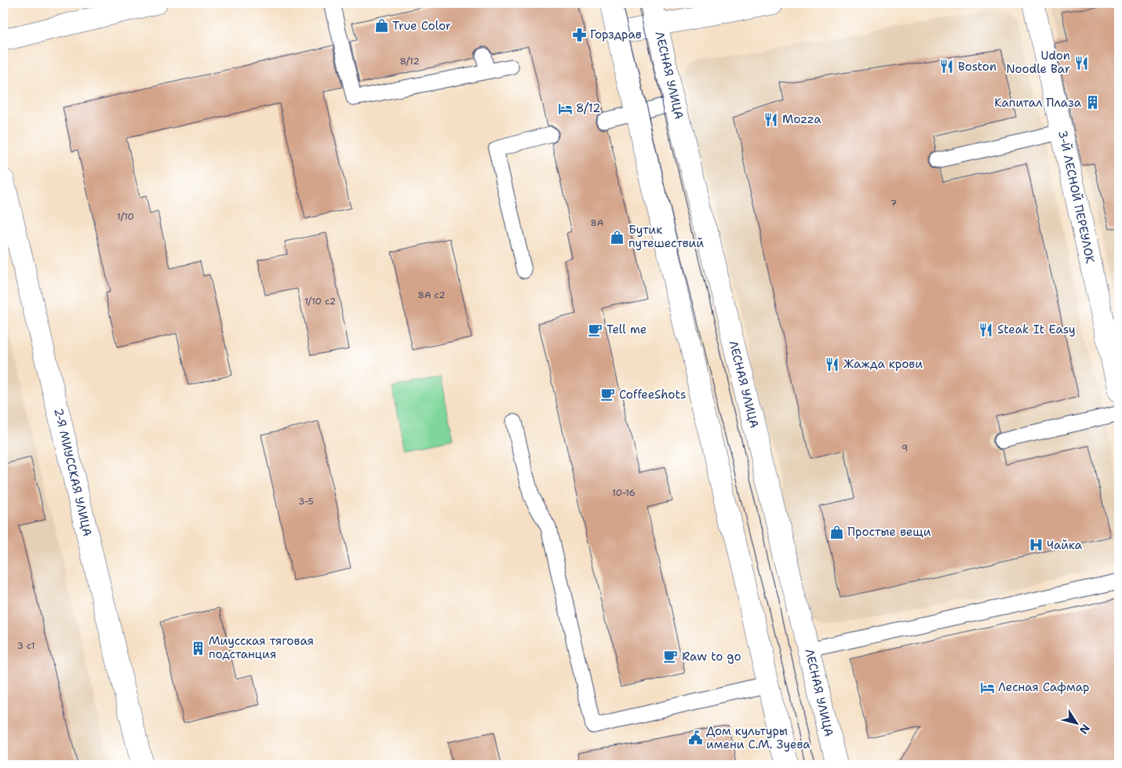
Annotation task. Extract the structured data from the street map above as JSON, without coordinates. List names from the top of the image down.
{
  "streets": {
    "street": ["ЛЕСНАЯ УЛИЦА", "3-Й ЛЕСНОЙ ПЕРЕУЛОК", "2-Я МИУССКАЯ УЛИЦА"]
  },
  "places": {
    "shop": ["True Color", "Бутик путешествий", "Простые вещи"],
    "pharmacy": ["Горздрав"],
    "restaurant": [
      "Udon Noodle Bar",
      "Boston",
      "Mozza",
      "Steak It Easy",
      "Жажда крови"
    ],
    "building": ["Капитал Плаза", "Миусская тяговая подстанция"],
    "hotel": ["8/12", "Лесная Сафмар"],
    "cafe": ["Tell me", "CoffeeShots", "Raw to go"],
    "hospital": ["Чайка"],
    "public building": ["Дом культуры имени С.М. Зуева"]
  },
  "house_numbers": [
    "8/12",
    "7",
    "1/10",
    "8А",
    "8А с2",
    "1/10 с2",
    "9",
    "10-16",
    "3-5",
    "3 с1"
  ],
  "north": "bottom right"
}
